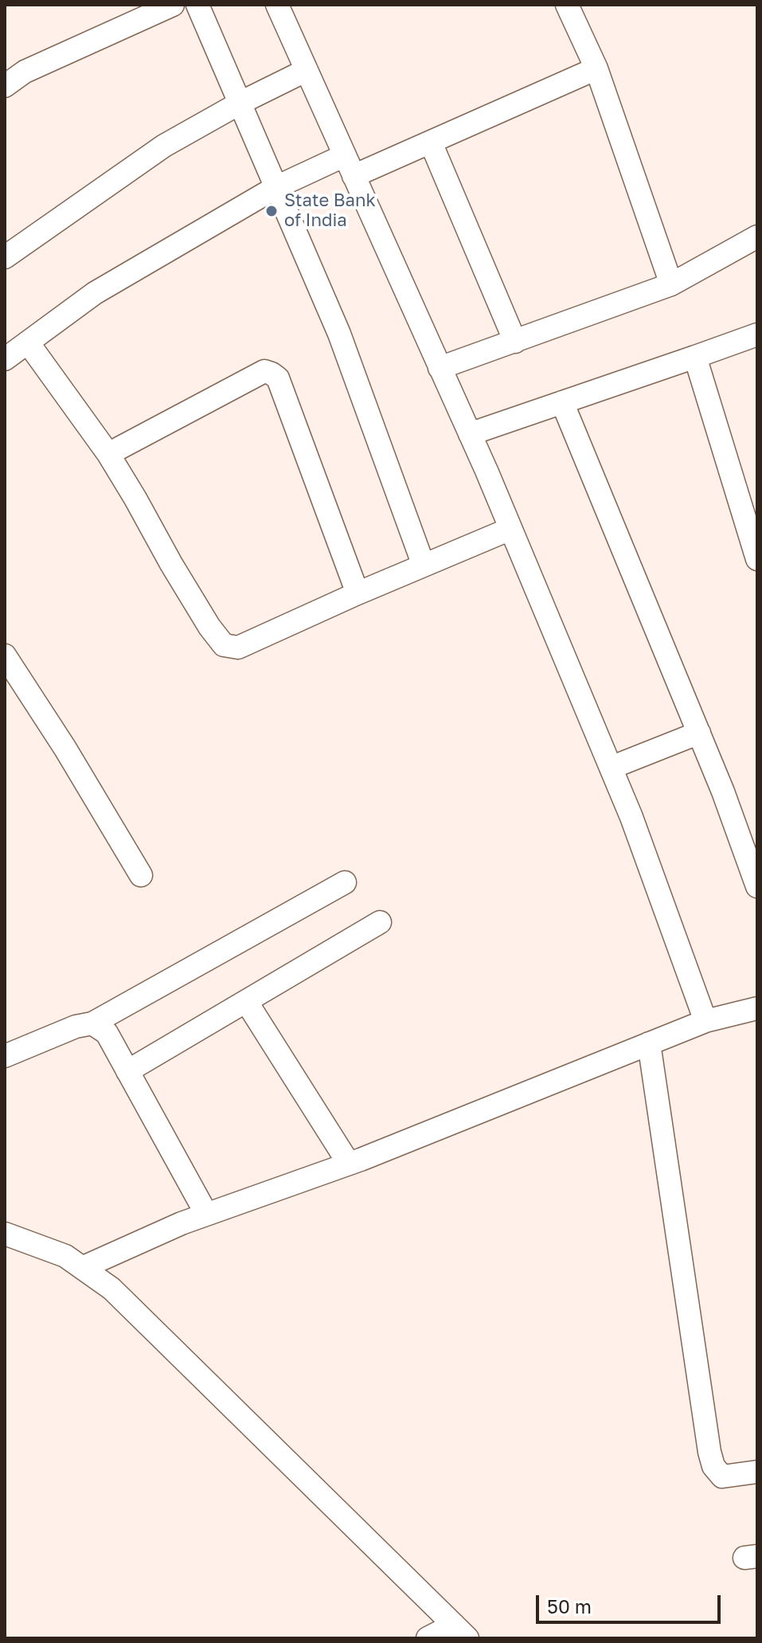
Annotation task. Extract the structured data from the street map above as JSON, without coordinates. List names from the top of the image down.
{
  "places": ["State Bank of India"],
  "scale_bar": "50 m"
}
